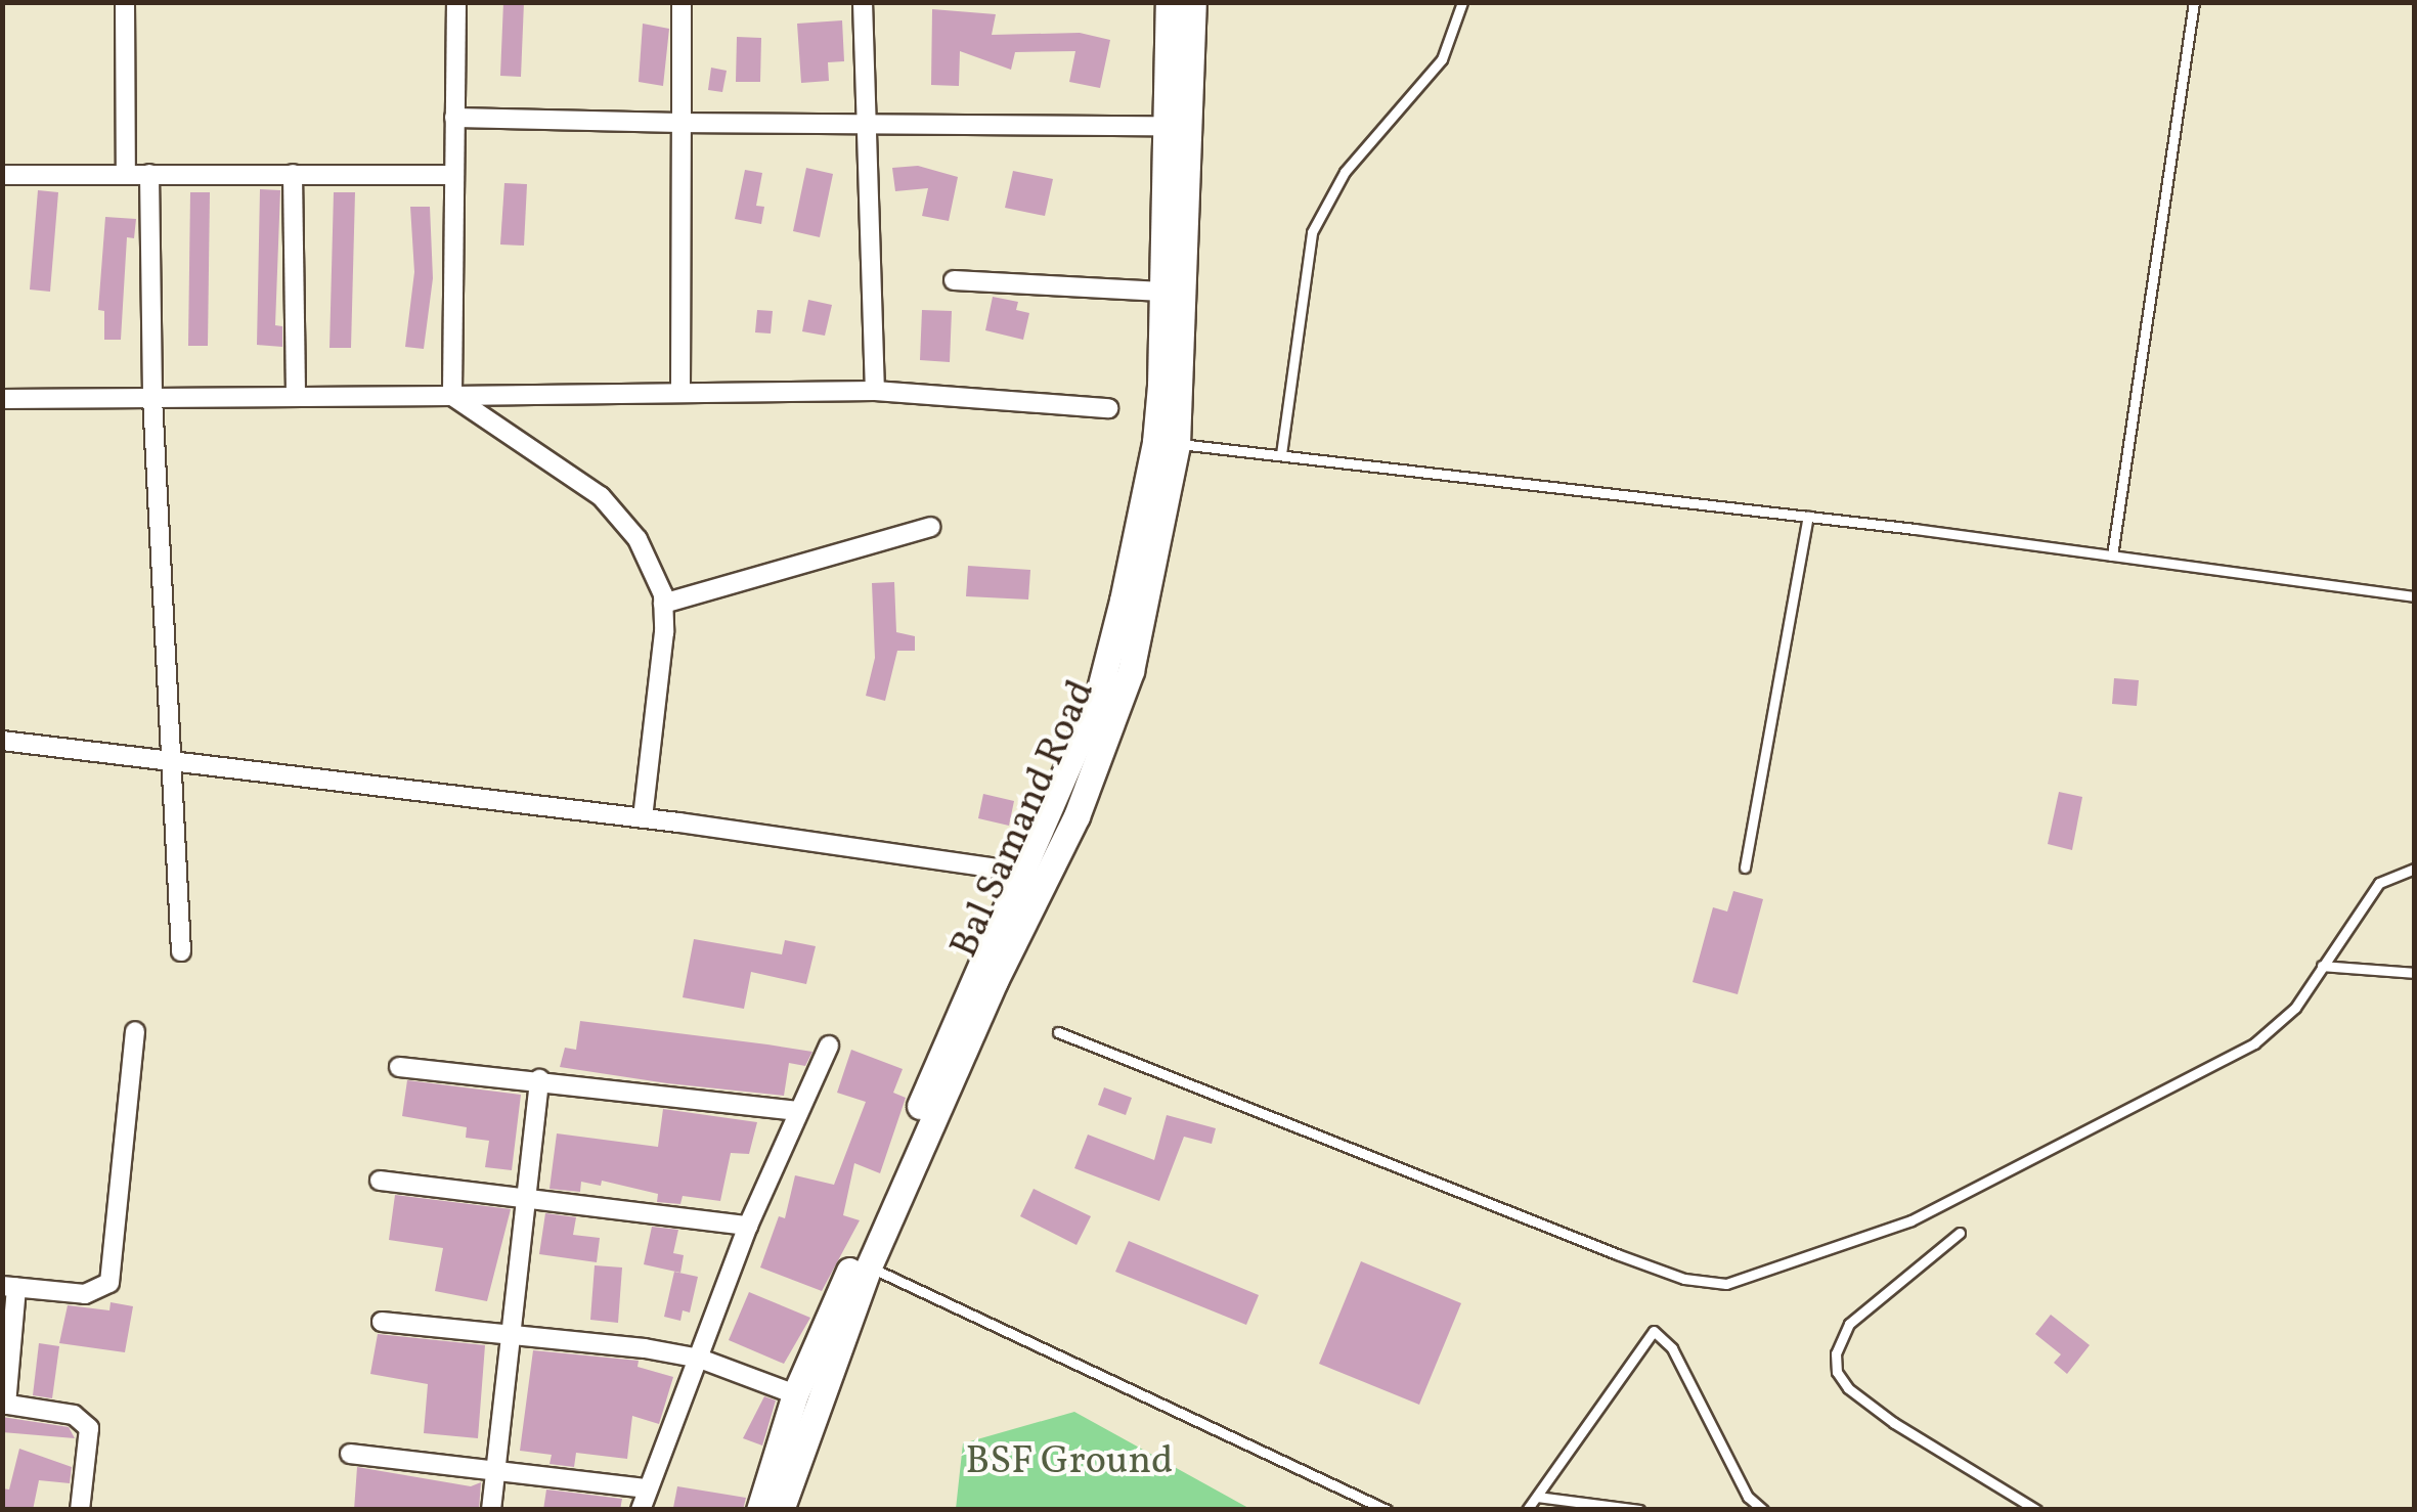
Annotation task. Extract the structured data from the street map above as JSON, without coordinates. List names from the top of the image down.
{
  "streets": {
    "main road": ["Bal Samand Road"]
  },
  "parks": ["BSF Ground"]
}
